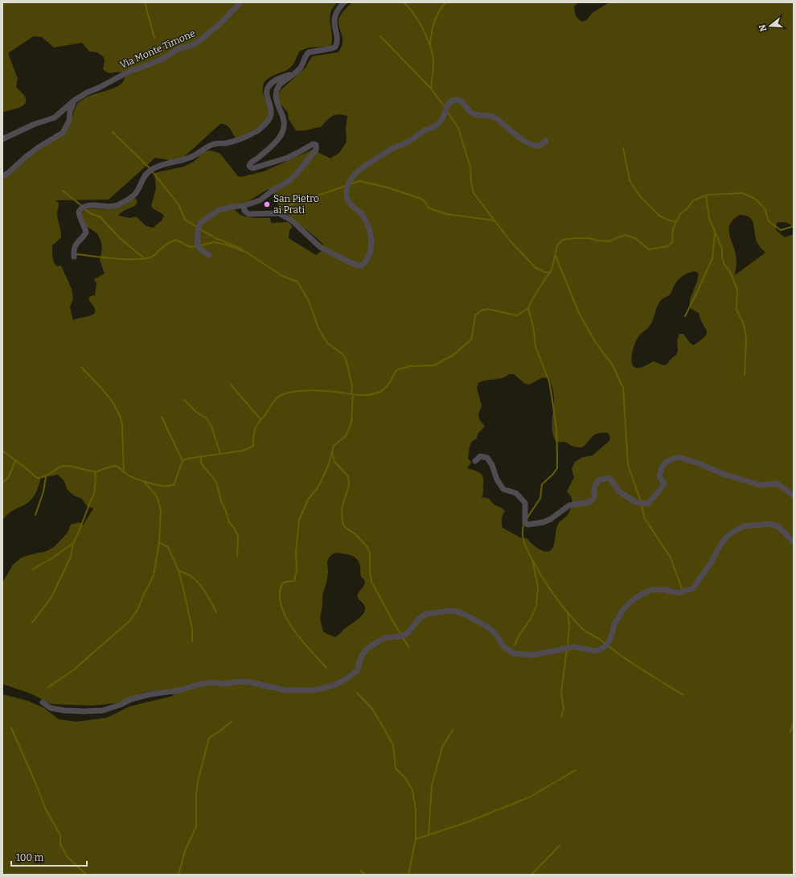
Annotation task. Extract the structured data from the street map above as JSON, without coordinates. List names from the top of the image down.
{
  "streets": {
    "street": ["Via Monte Timone"]
  },
  "places": ["San Pietro ai Prati"],
  "scale_bar": "100 m",
  "north": "left"
}
